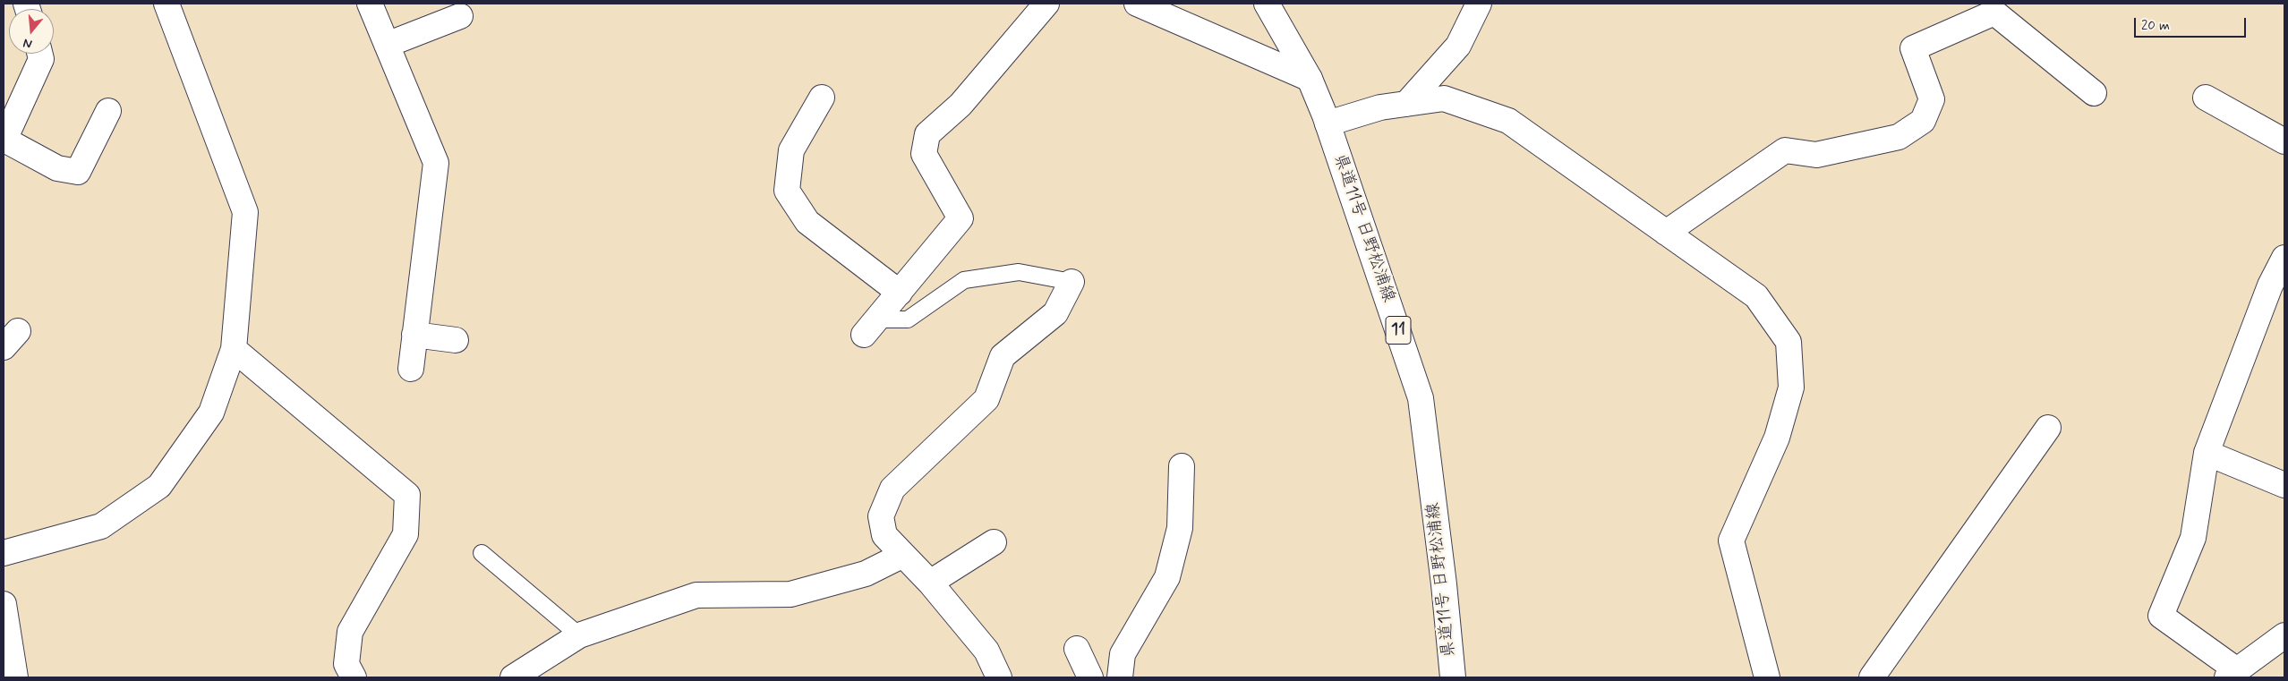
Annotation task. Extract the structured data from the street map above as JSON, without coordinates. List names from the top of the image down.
{
  "streets": {
    "street": ["県道11号 日野松浦線", "11"]
  },
  "scale_bar": "20 m",
  "north": "bottom"
}
